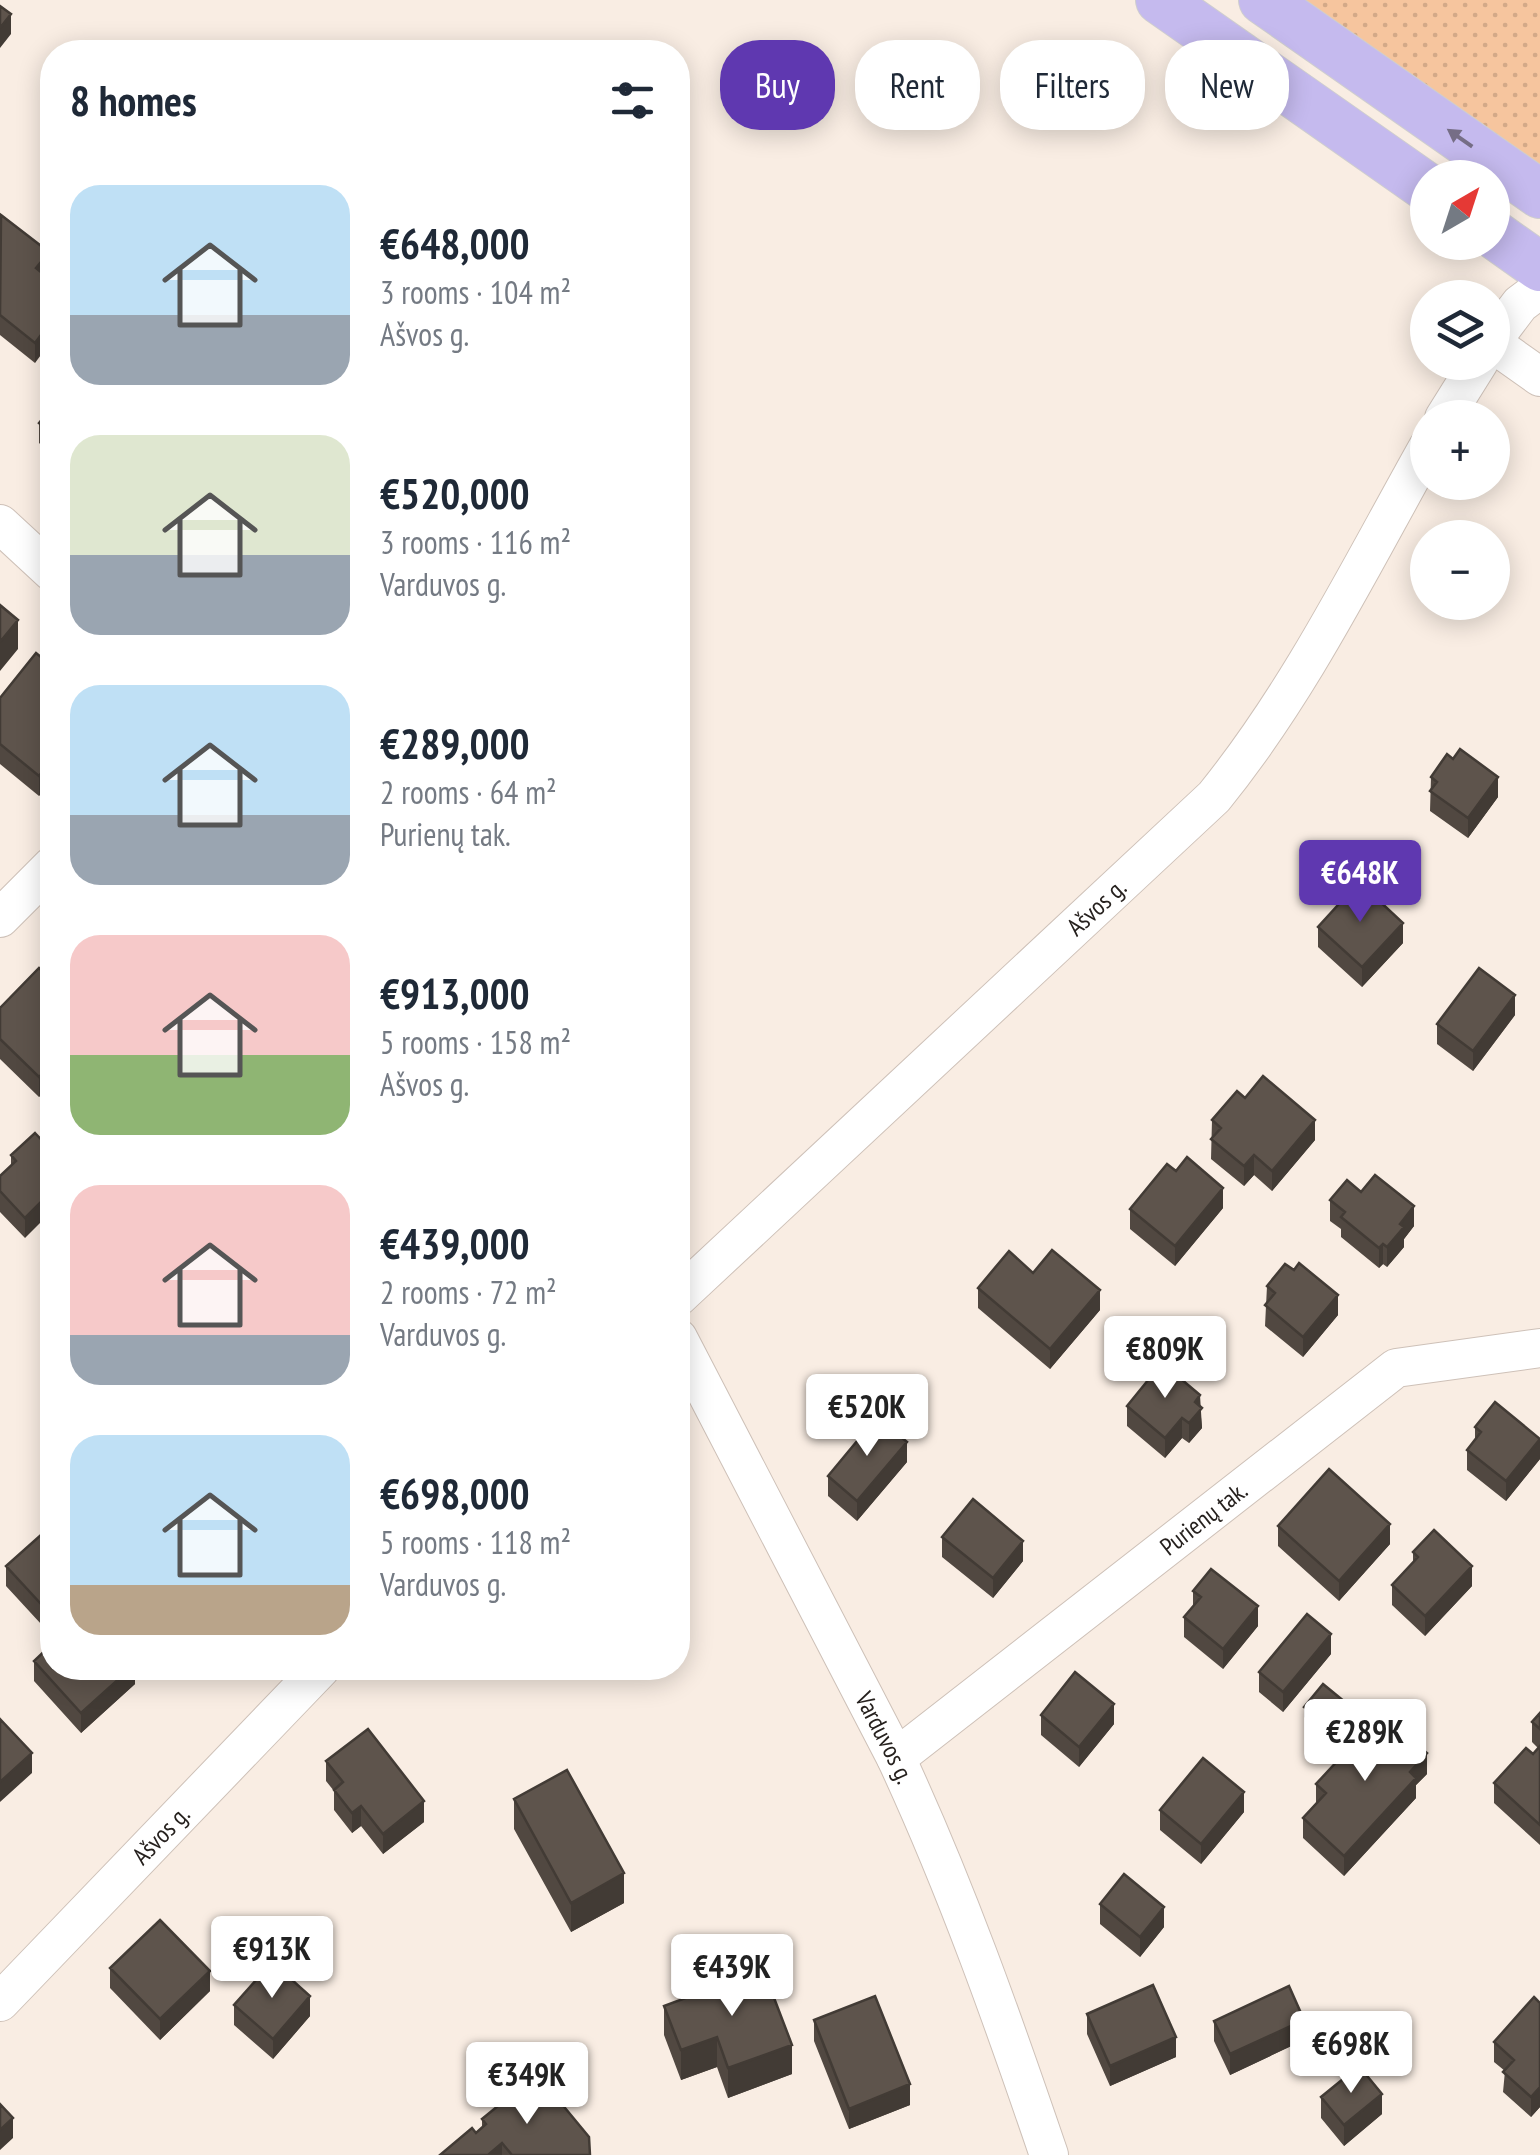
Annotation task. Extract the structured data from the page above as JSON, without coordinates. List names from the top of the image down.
{
  "streets": {
    "street": ["Ašvos g.", "Purienų tak.", "Varduvos g."]
  },
  "crossings": [
    ["Purienų tak.", "Varduvos g."]
  ],
  "north": "top right",
  "page": {
    "chip": [
      "Buy",
      "Rent",
      "Filters",
      "New"
    ],
    "heading": "8 homes",
    "map_buttons": ["+", "−"],
    "list": [
      {
        "name": "€648,000",
        "note": "3 rooms · 104 m² · Ašvos g."
      },
      {
        "name": "€520,000",
        "note": "3 rooms · 116 m² · Varduvos g."
      },
      {
        "name": "€289,000",
        "note": "2 rooms · 64 m² · Purienų tak."
      },
      {
        "name": "€913,000",
        "note": "5 rooms · 158 m² · Ašvos g."
      },
      {
        "name": "€439,000",
        "note": "2 rooms · 72 m² · Varduvos g."
      },
      {
        "name": "€698,000",
        "note": "5 rooms · 118 m² · Varduvos g."
      }
    ],
    "price": [
      "€648K",
      "€809K",
      "€520K",
      "€289K",
      "€913K",
      "€439K",
      "€698K",
      "€349K"
    ]
  }
}
